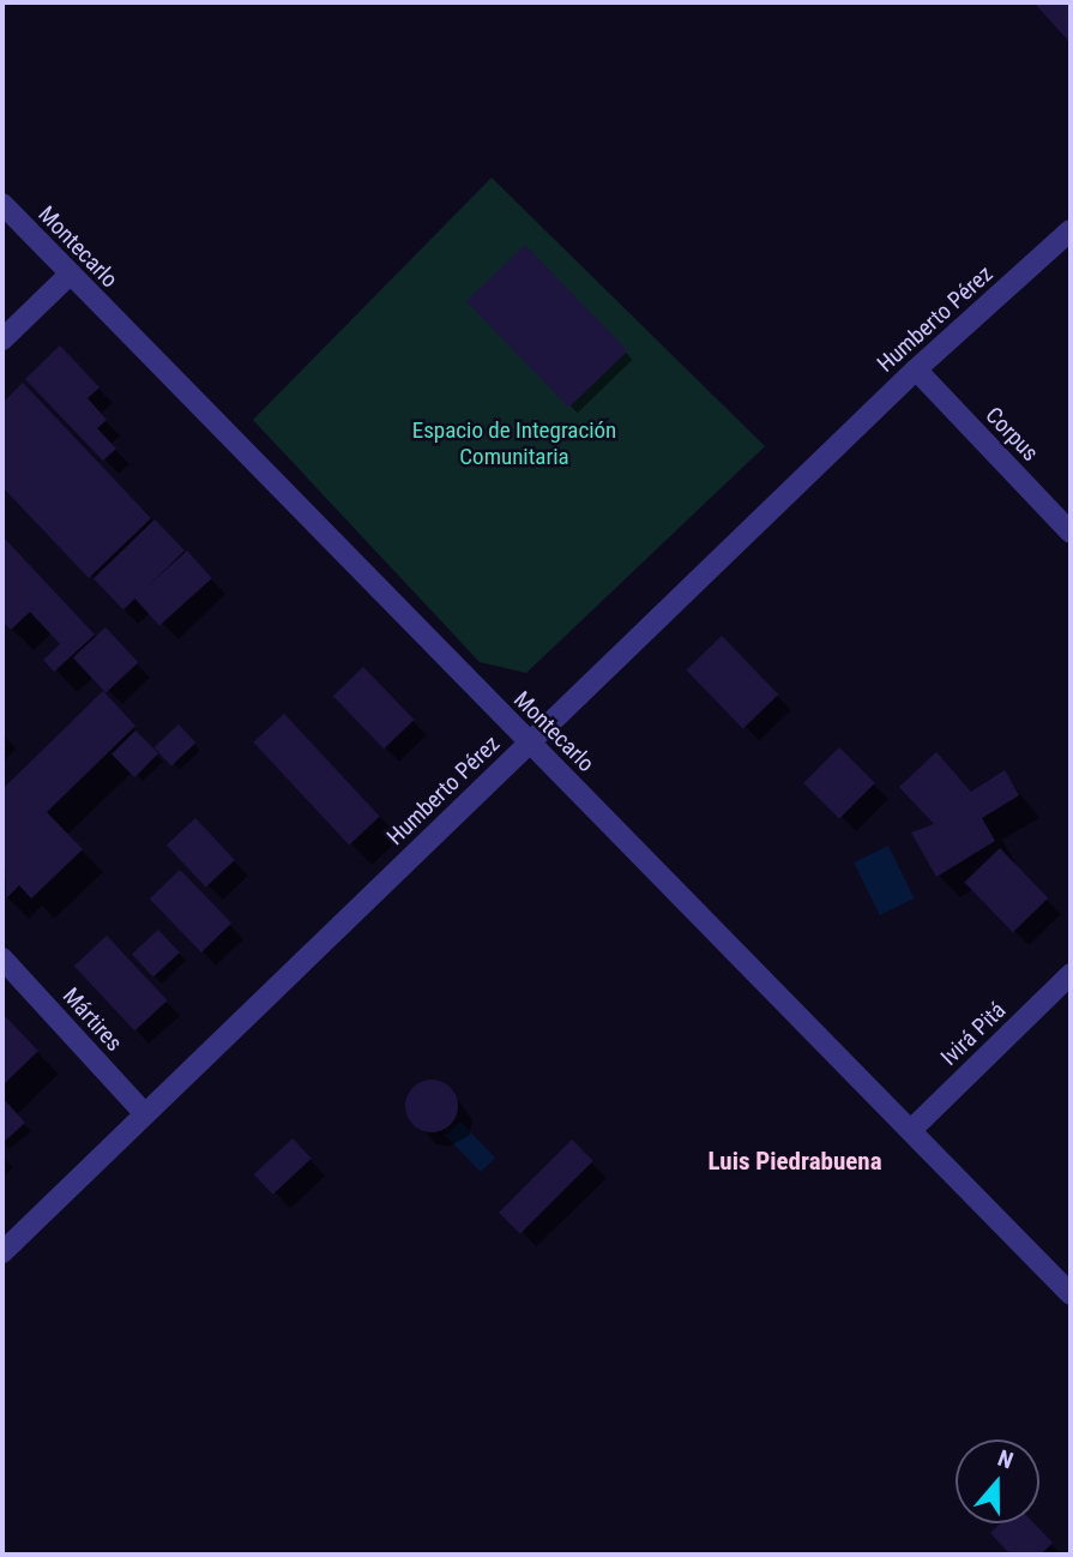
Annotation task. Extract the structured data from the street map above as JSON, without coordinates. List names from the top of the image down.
{
  "streets": {
    "street": [
      "Montecarlo",
      "Humberto Pérez",
      "Corpus",
      "Mártires",
      "Ivirá Pitá"
    ]
  },
  "crossings": [
    ["Montecarlo", "Humberto Pérez"],
    ["Montecarlo", "Ivirá Pitá"],
    ["Humberto Pérez", "Corpus"],
    ["Humberto Pérez", "Mártires"]
  ],
  "districts": ["Luis Piedrabuena"],
  "parks": ["Espacio de Integración Comunitaria"],
  "north": "top"
}
